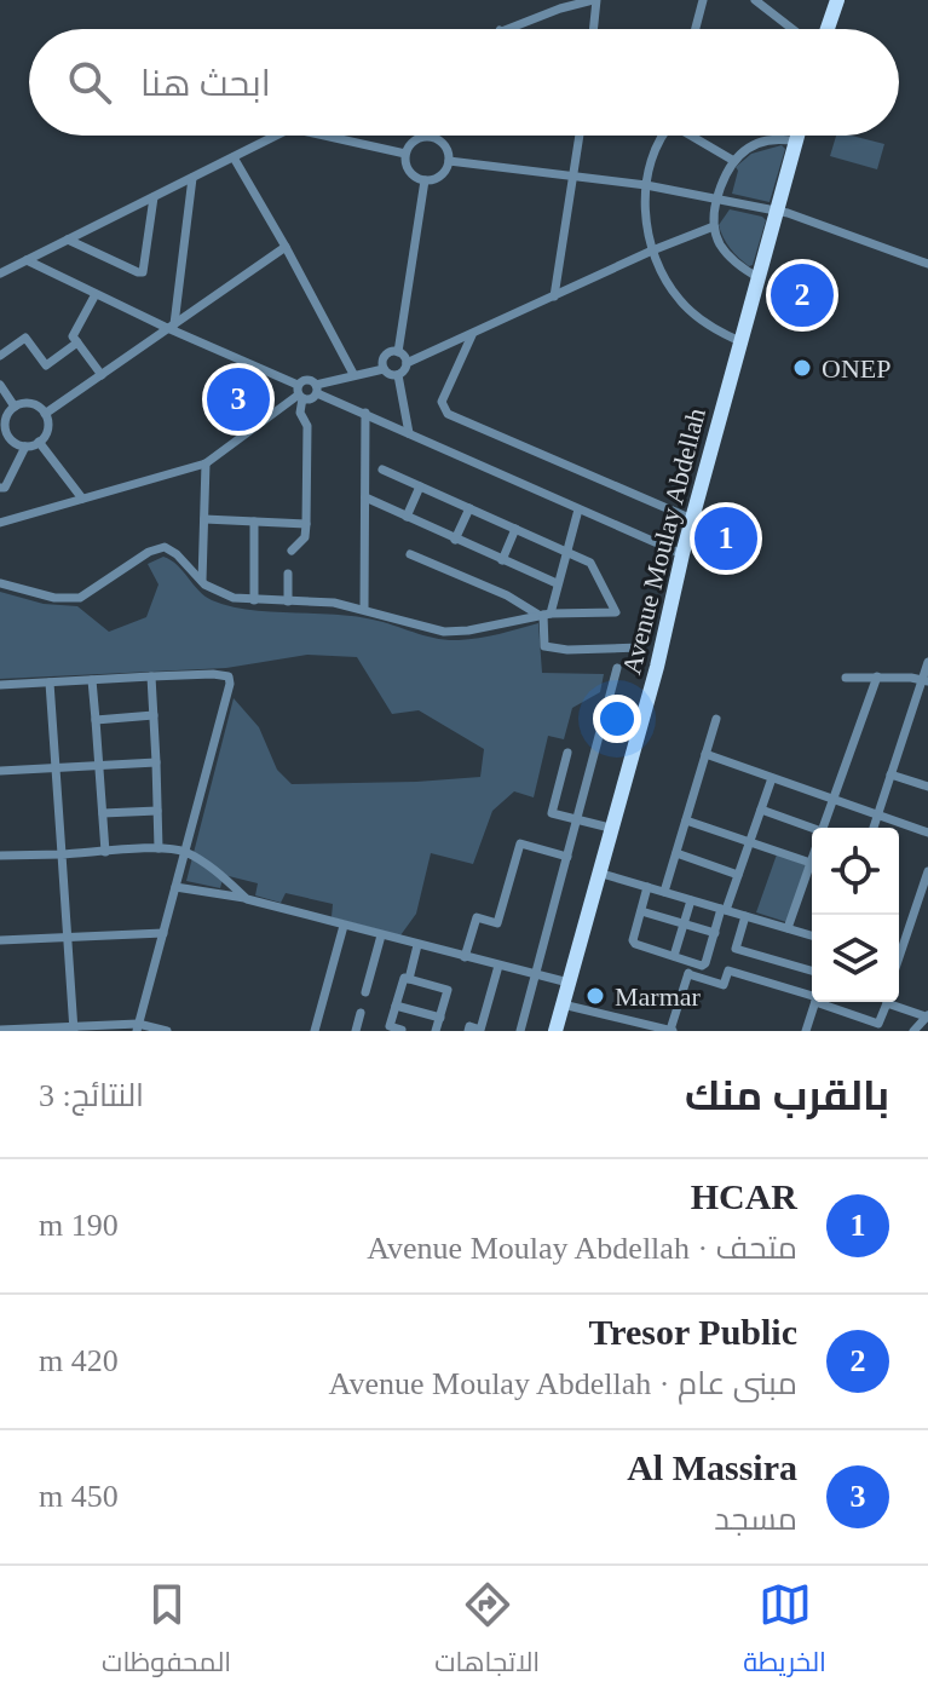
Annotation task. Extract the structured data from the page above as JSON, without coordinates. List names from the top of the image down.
{
  "streets": {
    "main road": ["Avenue Moulay Abdellah"]
  },
  "places": ["ONEP", "Marmar"],
  "page": {
    "search": "ابحث هنا",
    "pins": ["2", "3", "1"],
    "heading": ["بالقرب منك", "النتائج: 3"],
    "list": [
      {
        "mark": "1",
        "name": "HCAR",
        "note": "متحف · Avenue Moulay Abdellah",
        "value": "190 m"
      },
      {
        "mark": "2",
        "name": "Tresor Public",
        "note": "مبنى عام · Avenue Moulay Abdellah",
        "value": "420 m"
      },
      {
        "mark": "3",
        "name": "Al Massira",
        "note": "مسجد",
        "value": "450 m"
      }
    ],
    "nav": ["الخريطة", "الاتجاهات", "المحفوظات"]
  }
}
